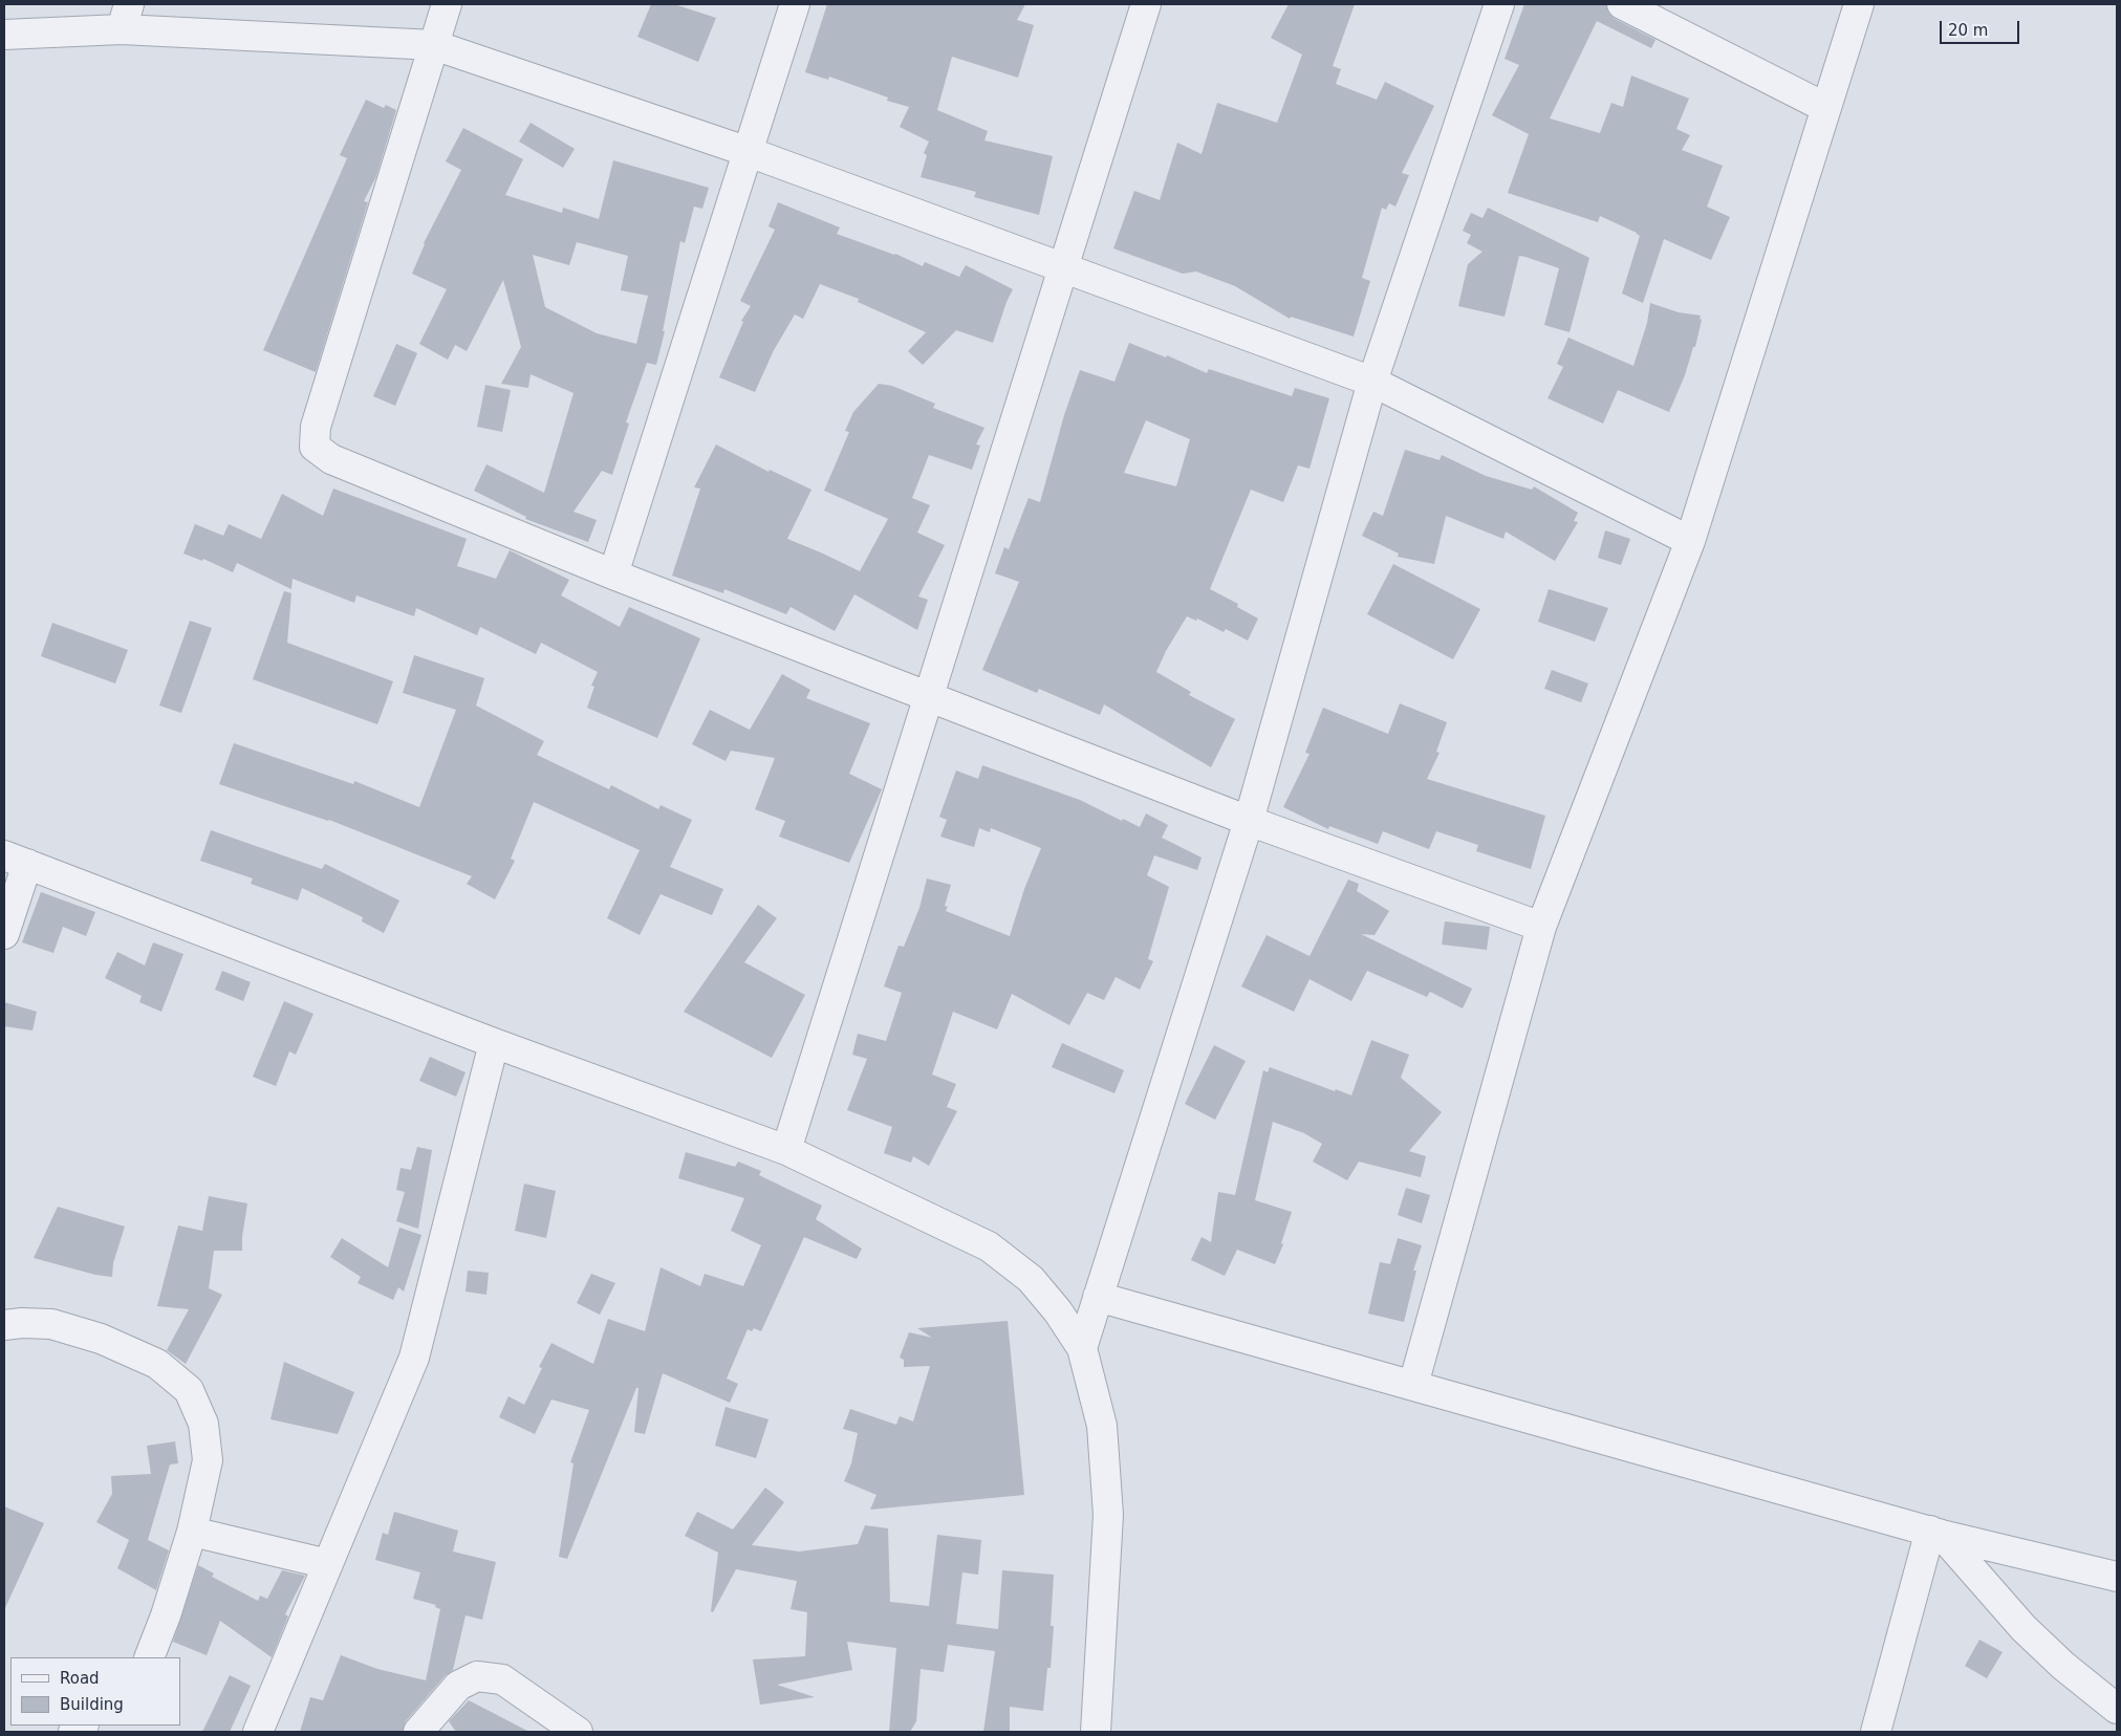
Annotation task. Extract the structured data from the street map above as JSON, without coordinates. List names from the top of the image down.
{
  "legend": ["Road", "Building"],
  "scale_bar": "20 m"
}
